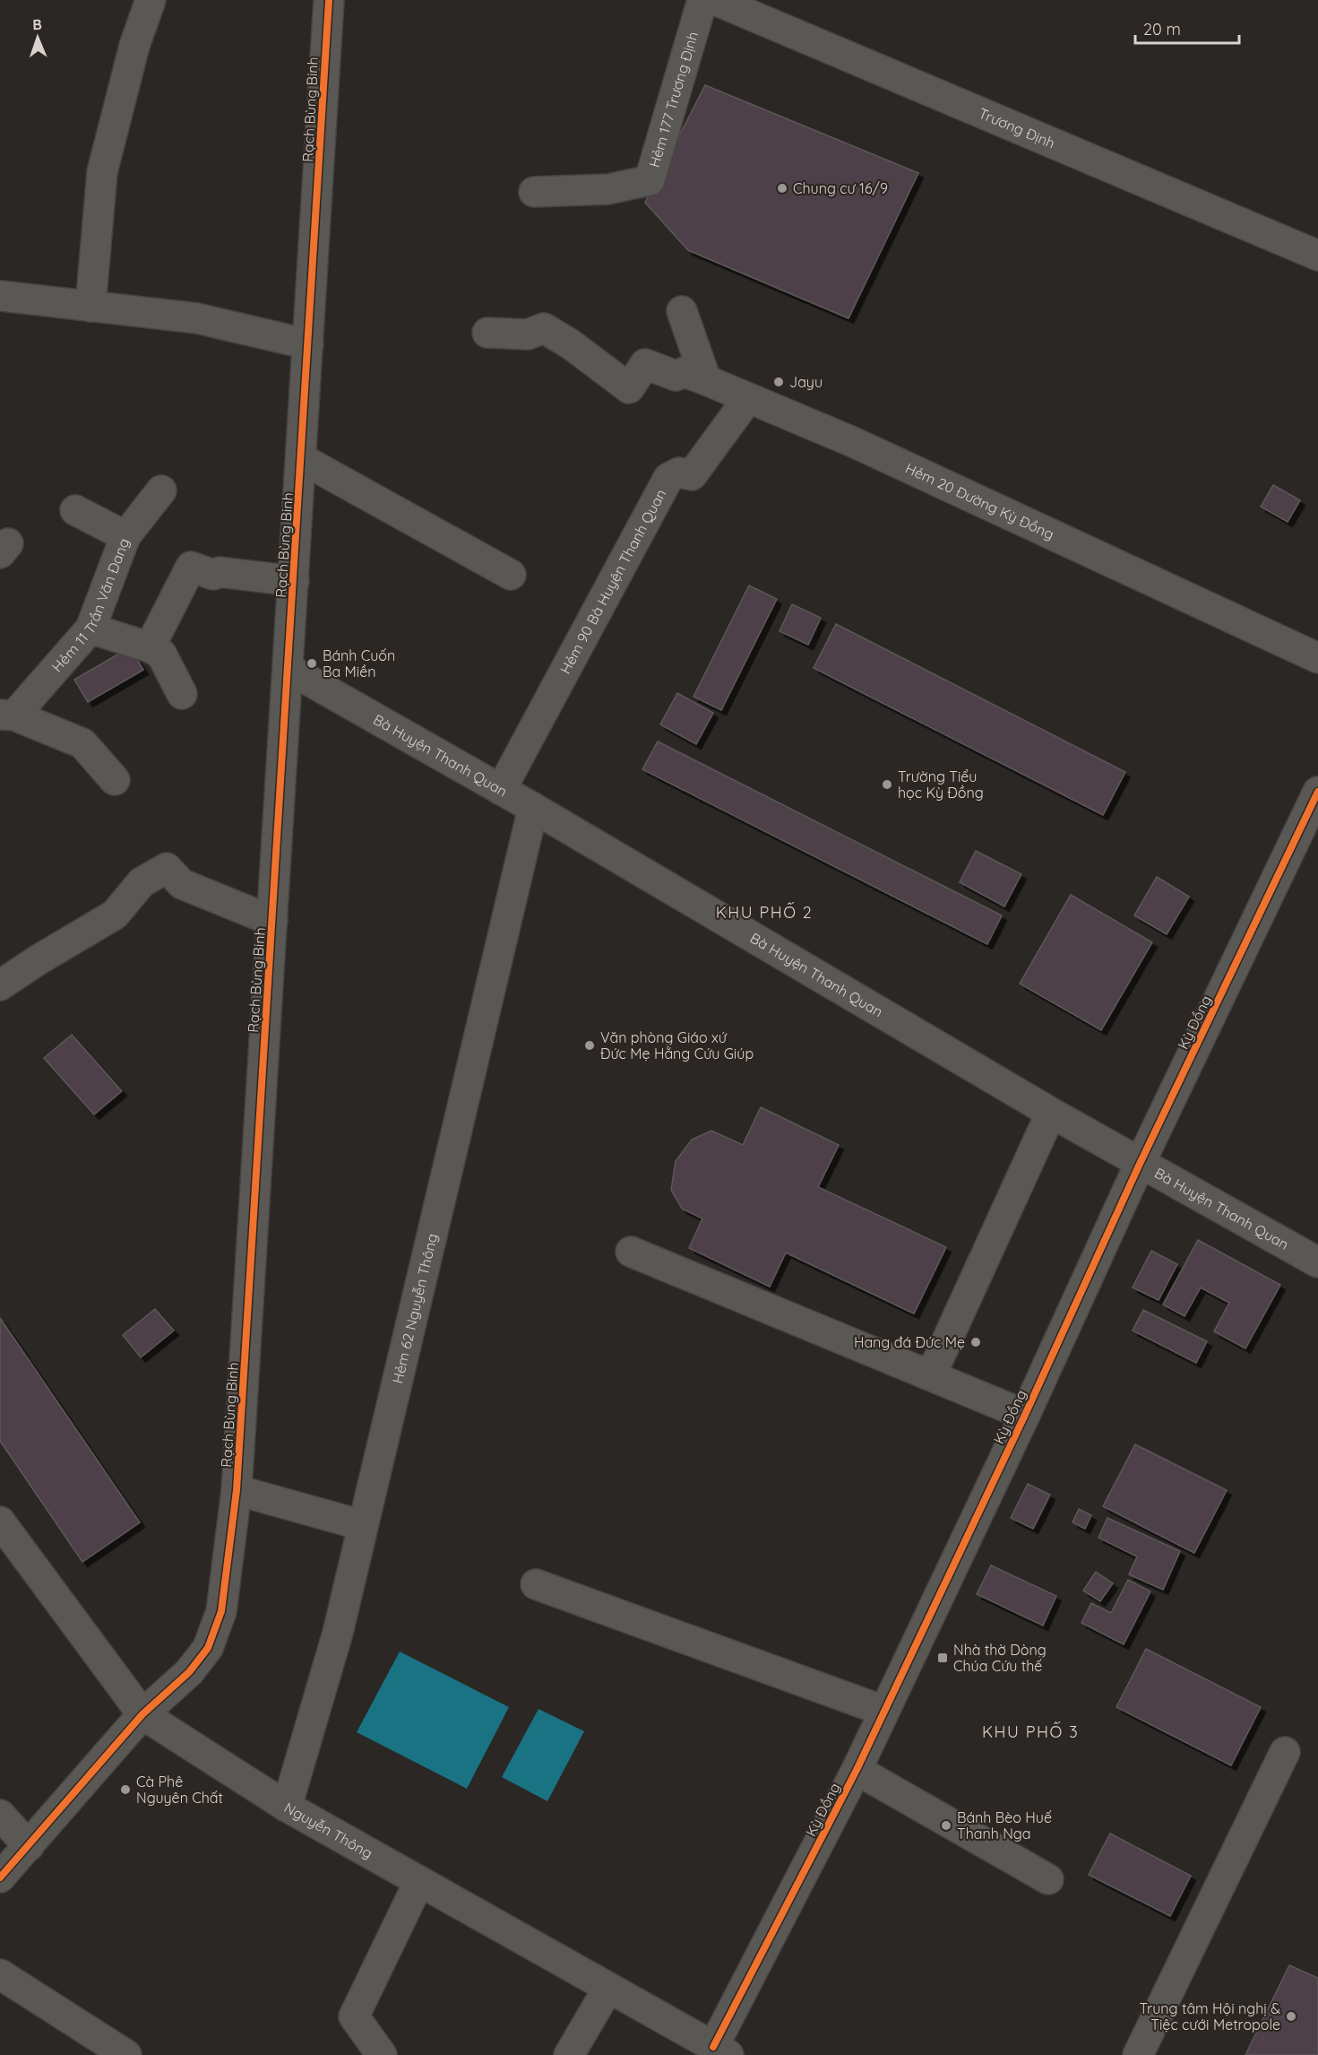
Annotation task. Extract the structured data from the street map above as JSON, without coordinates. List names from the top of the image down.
{
  "streets": {
    "street": [
      "Hẻm 177 Trương Định",
      "Rạch Bùng Binh",
      "Trương Định",
      "Hẻm 20 Đường Kỳ Ðồng",
      "Hẻm 90 Bà Huyện Thanh Quan",
      "Hẻm 11 Trần Văn Đang",
      "Bà Huyện Thanh Quan",
      "Kỳ Ðồng",
      "Hẻm 62 Nguyễn Thông",
      "Nguyễn Thông"
    ]
  },
  "crossings": [
    ["Rạch Bùng Binh", "Bà Huyện Thanh Quan"],
    ["Rạch Bùng Binh", "Nguyễn Thông"],
    ["Hẻm 20 Đường Kỳ Ðồng", "Hẻm 90 Bà Huyện Thanh Quan"],
    ["Hẻm 90 Bà Huyện Thanh Quan", "Bà Huyện Thanh Quan"],
    ["Bà Huyện Thanh Quan", "Kỳ Ðồng"],
    ["Bà Huyện Thanh Quan", "Hẻm 62 Nguyễn Thông"],
    ["Kỳ Ðồng", "Nguyễn Thông"],
    ["Hẻm 62 Nguyễn Thông", "Nguyễn Thông"]
  ],
  "districts": ["KHU PHỐ 2", "KHU PHỐ 3"],
  "places": {
    "other": [
      "Chung cư 16/9",
      "Jayu",
      "Bánh Cuốn Ba Miền",
      "Trường Tiểu học Kỳ Đồng",
      "Văn phòng Giáo xứ Đức Mẹ Hằng Cứu Giúp",
      "Hang đá Đức Mẹ",
      "Cà Phê Nguyên Chất",
      "Bánh Bèo Huế Thanh Nga",
      "Trung tâm Hội nghị & Tiệc cưới Metropole"
    ],
    "transit": ["Nhà thờ Dòng Chúa Cứu thế"]
  },
  "scale_bar": "20 m",
  "north": "top"
}
